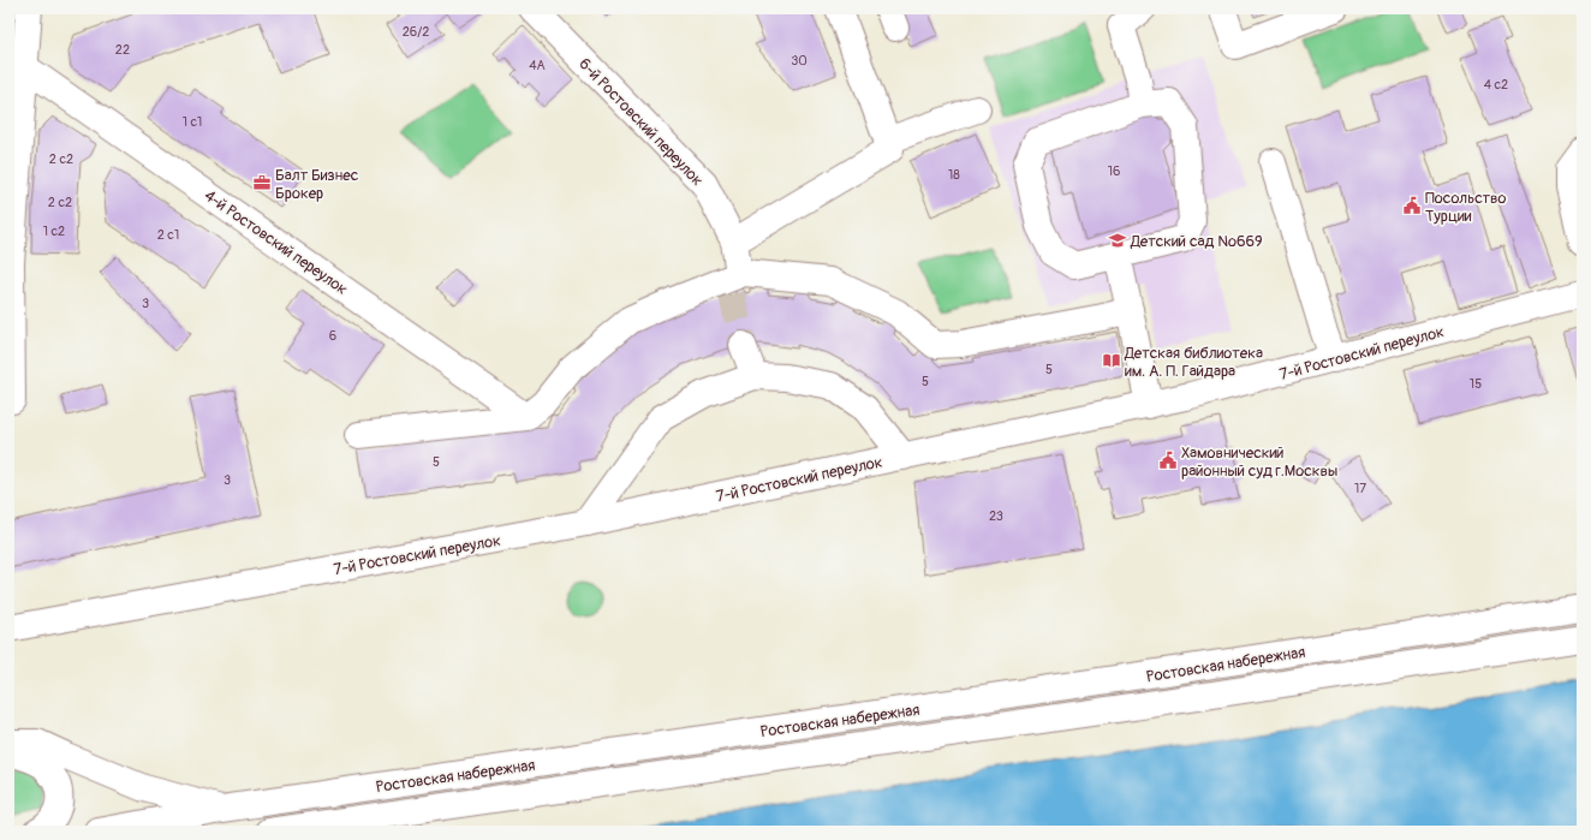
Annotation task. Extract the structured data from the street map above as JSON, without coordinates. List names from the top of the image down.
{
  "streets": {
    "main road": [
      "6-й Ростовский переулок",
      "4-й Ростовский переулок",
      "7-й Ростовский переулок",
      "Ростовская набережная"
    ]
  },
  "places": {
    "office": ["Балт Бизнес Брокер"],
    "public building": ["Посольство Турции", "Хамовнический районный суд г.Москвы"],
    "school or university": ["Детский сад №669"],
    "library": ["Детская библиотека им. А. П. Гайдара"]
  },
  "house_numbers": [
    "26/2",
    "22",
    "30",
    "4А",
    "4 с2",
    "1 с1",
    "2 с2",
    "16",
    "18",
    "2 с2",
    "1 с2",
    "2 с1",
    "3",
    "6",
    "5",
    "5",
    "15",
    "5",
    "3",
    "17",
    "23"
  ]
}
